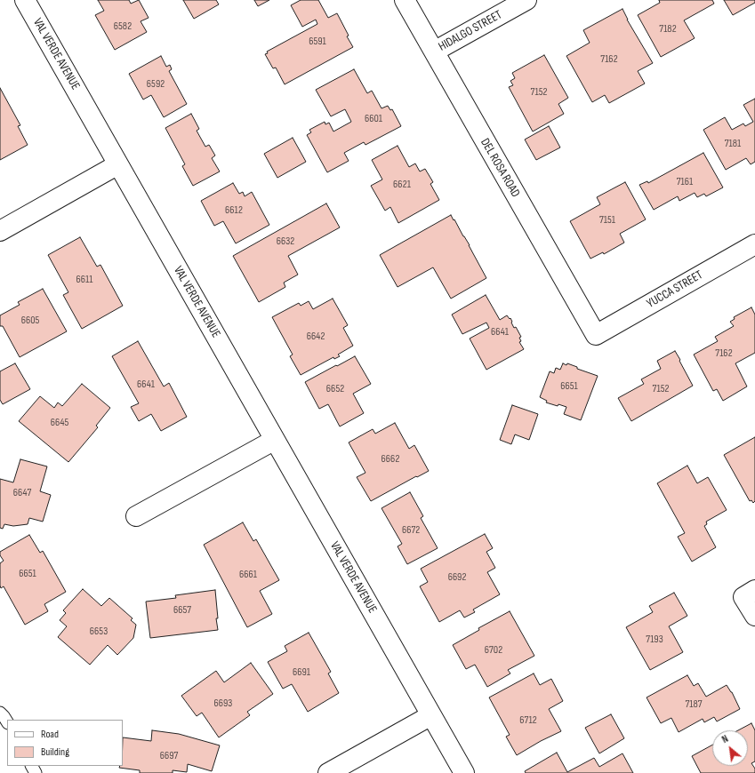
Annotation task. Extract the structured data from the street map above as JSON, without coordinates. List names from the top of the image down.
{
  "streets": {
    "street": [
      "HIDALGO STREET",
      "VAL VERDE AVENUE",
      "DEL ROSA ROAD",
      "YUCCA STREET"
    ]
  },
  "crossings": [
    ["HIDALGO STREET", "DEL ROSA ROAD"],
    ["DEL ROSA ROAD", "YUCCA STREET"]
  ],
  "house_numbers": [
    "6582",
    "7182",
    "6591",
    "7162",
    "6592",
    "7152",
    "6601",
    "7181",
    "7161",
    "6621",
    "6612",
    "7151",
    "6632",
    "6611",
    "6605",
    "6641",
    "6642",
    "7162",
    "6641",
    "6651",
    "6652",
    "7152",
    "6645",
    "6662",
    "6647",
    "6672",
    "6651",
    "6661",
    "6692",
    "6657",
    "6653",
    "7193",
    "6702",
    "6691",
    "6693",
    "7187",
    "6712",
    "6697"
  ],
  "legend": ["Road", "Building"],
  "north": "top left"
}
